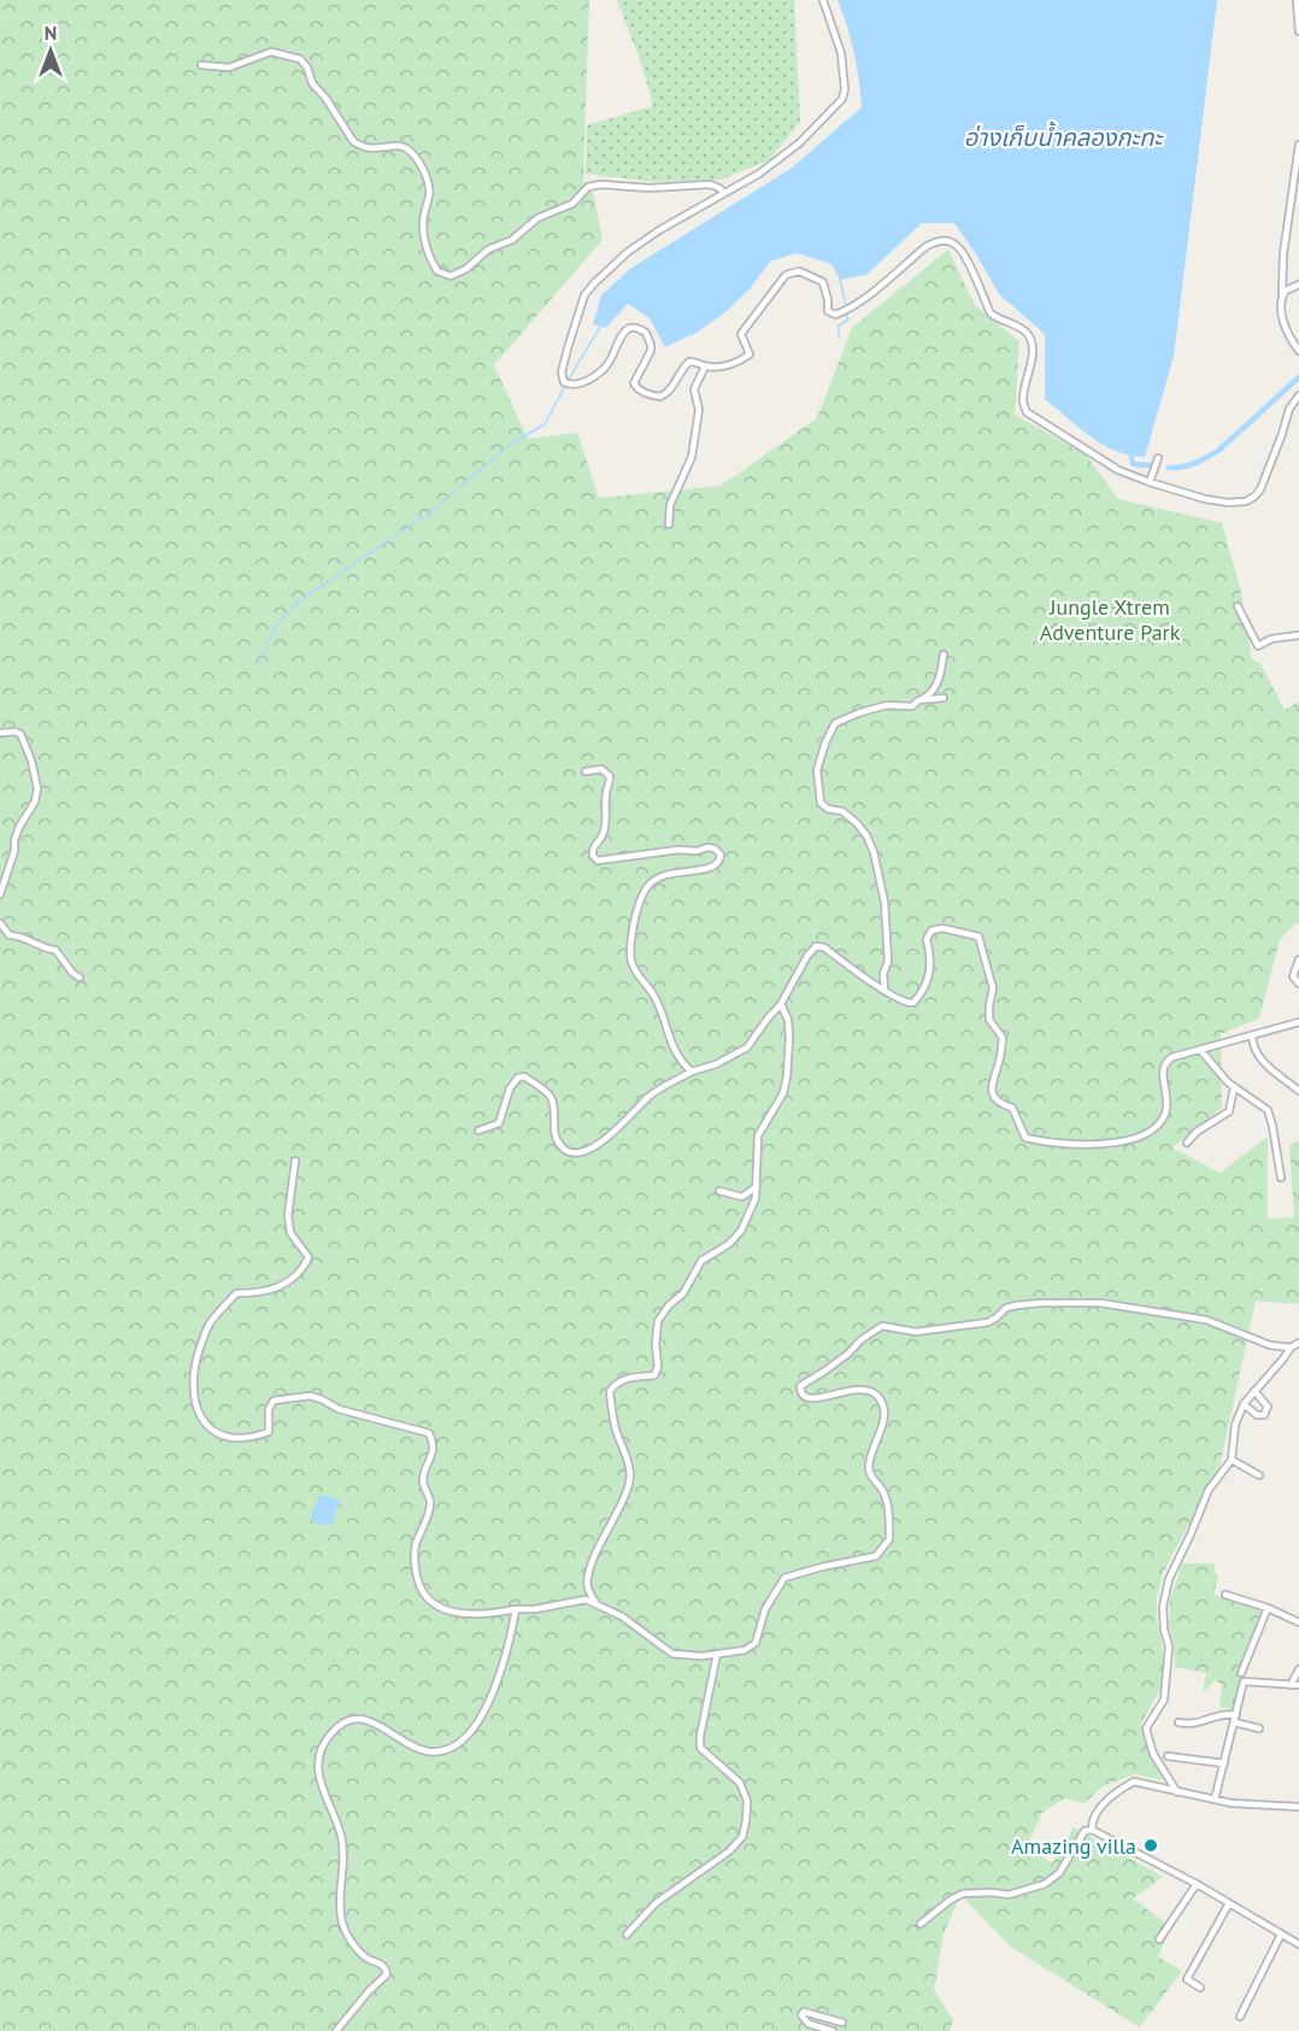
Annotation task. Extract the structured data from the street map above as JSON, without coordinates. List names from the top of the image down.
{
  "water": ["อ่างเก็บน้ำคลองกะทะ"],
  "parks": ["Jungle Xtrem Adventure Park"],
  "places": ["Amazing villa"],
  "north": "top"
}
